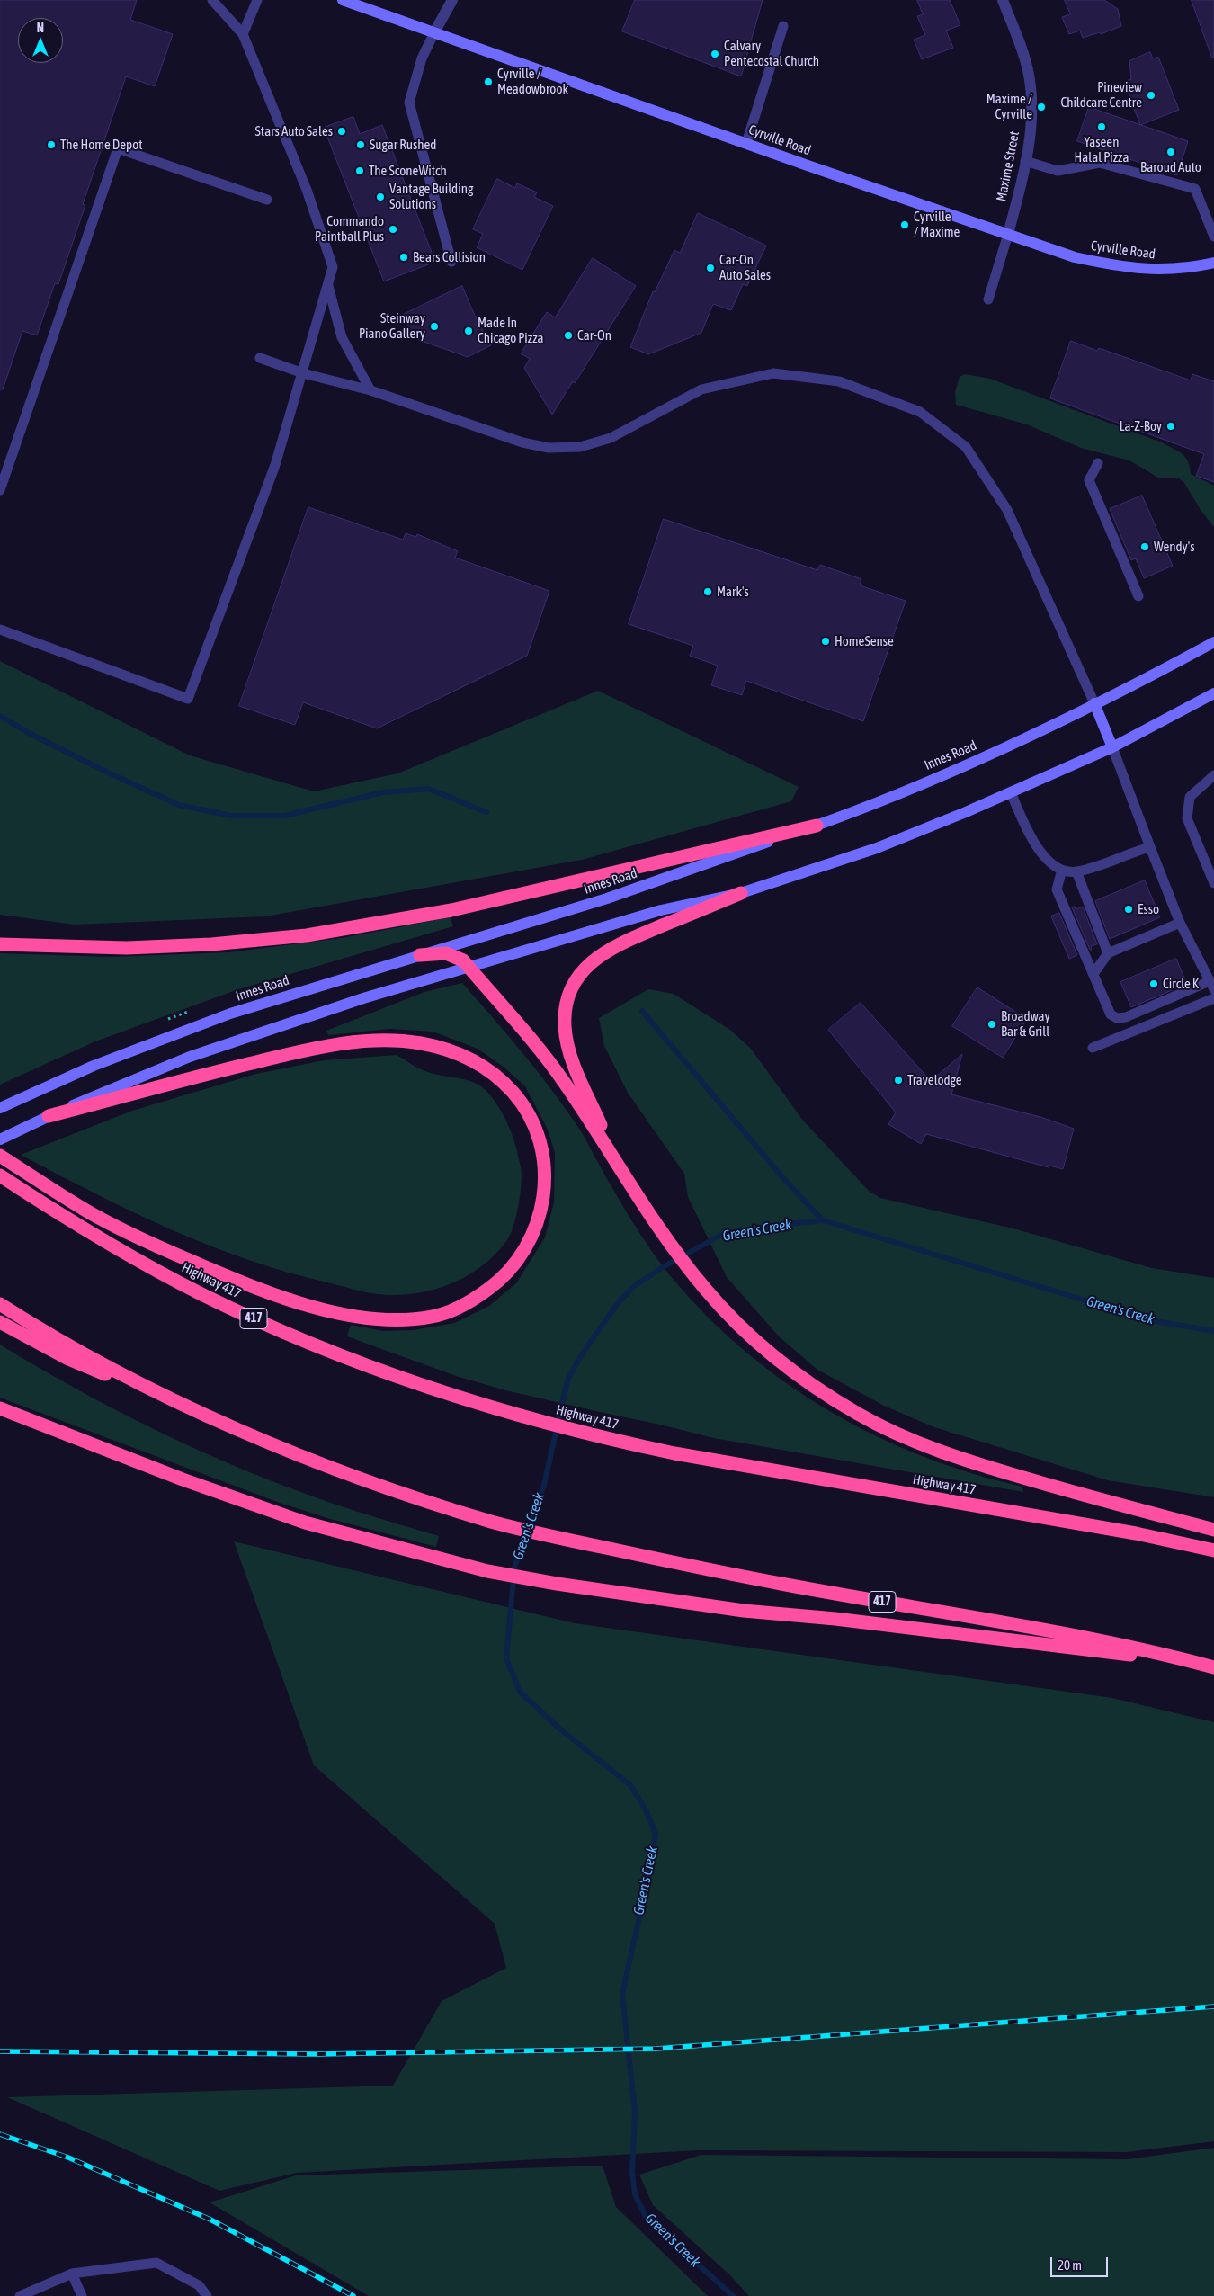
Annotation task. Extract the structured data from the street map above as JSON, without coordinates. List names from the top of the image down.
{
  "streets": {
    "highway": ["Highway 417", "417"],
    "main road": ["Cyrville Road", "Innes Road"],
    "street": ["Maxime Street"]
  },
  "crossings": [
    ["Cyrville Road", "Maxime Street"]
  ],
  "water": ["Green's Creek"],
  "places": [
    "Calvary Pentecostal Church",
    "Cyrville / Meadowbrook",
    "Pineview Childcare Centre",
    "Maxime / Cyrville",
    "Yaseen Halal Pizza",
    "Stars Auto Sales",
    "The Home Depot",
    "Sugar Rushed",
    "Baroud Auto",
    "The SconeWitch",
    "Vantage Building Solutions",
    "Cyrville / Maxime",
    "Commando Paintball Plus",
    "Bears Collision",
    "Car-On Auto Sales",
    "Steinway Piano Gallery",
    "Made In Chicago Pizza",
    "Car-On",
    "La-Z-Boy",
    "Wendy's",
    "Mark's",
    "HomeSense",
    "Esso",
    "Circle K",
    "Broadway Bar & Grill",
    "Travelodge"
  ],
  "scale_bar": "20 m",
  "north": "top"
}
